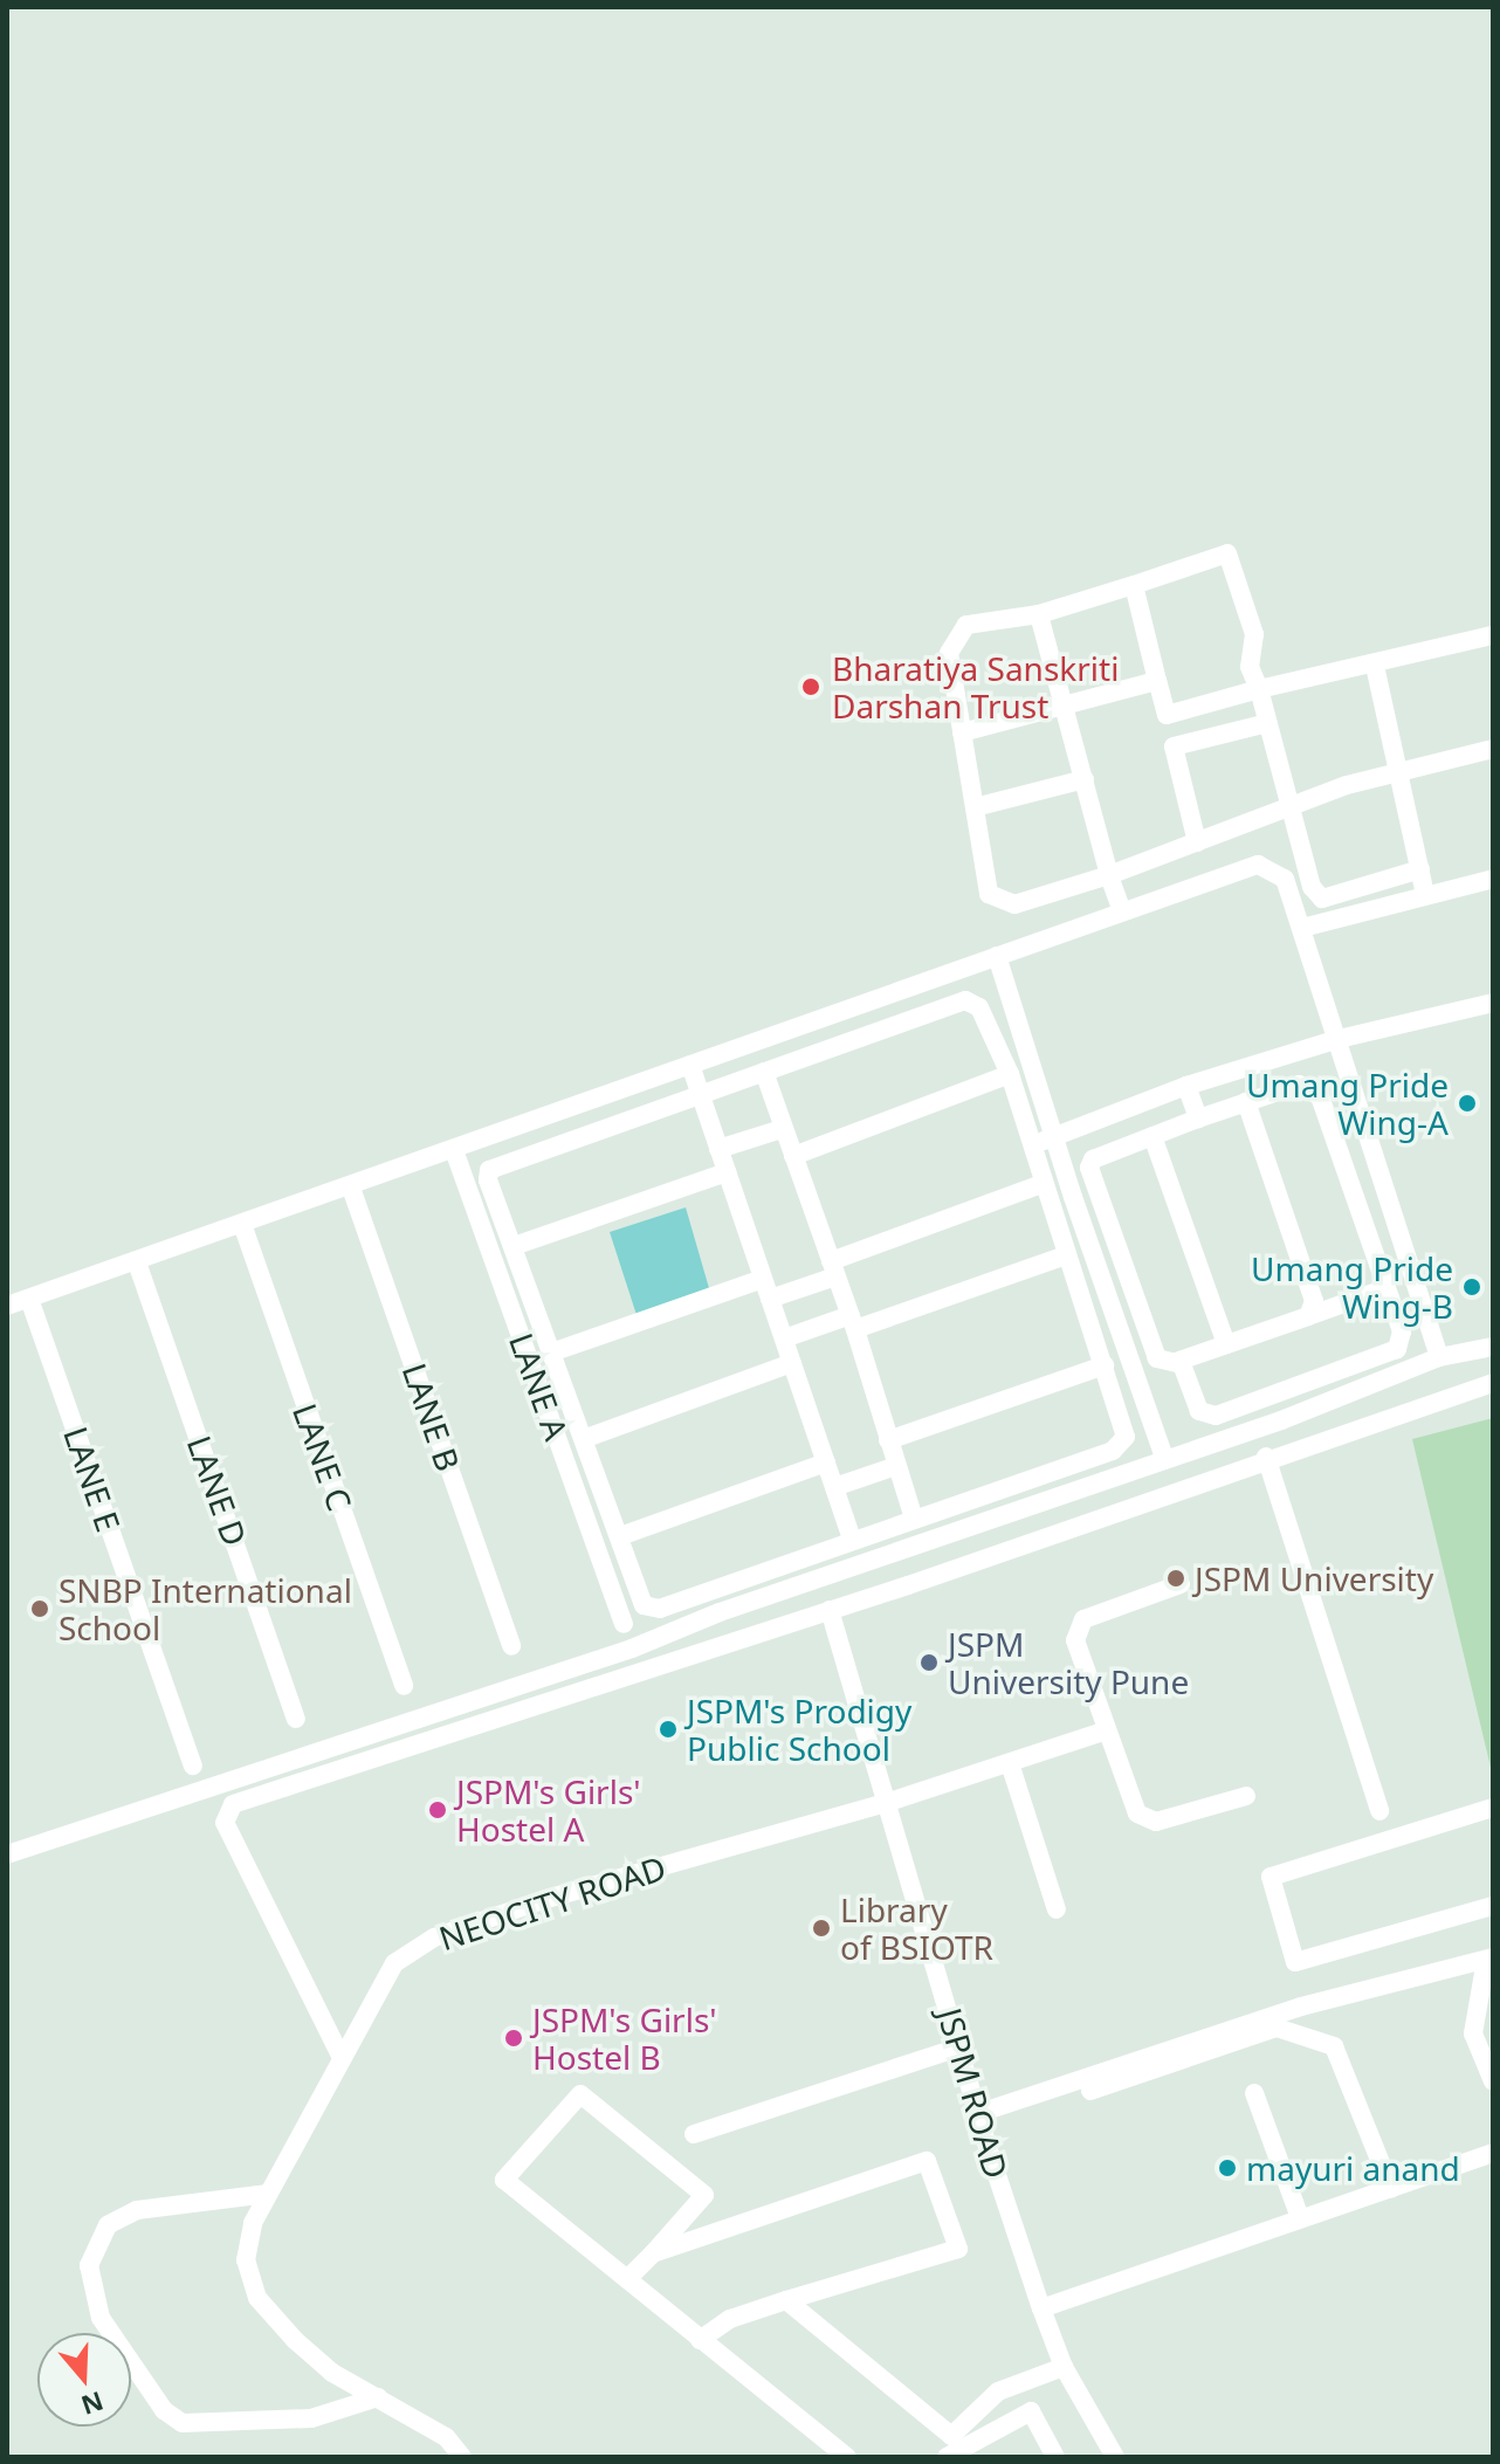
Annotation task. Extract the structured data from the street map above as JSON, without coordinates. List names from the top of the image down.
{
  "streets": {
    "street": [
      "LANE A",
      "LANE B",
      "LANE C",
      "LANE E",
      "LANE D",
      "NEOCITY ROAD",
      "JSPM ROAD"
    ]
  },
  "crossings": [
    ["NEOCITY ROAD", "JSPM ROAD"]
  ],
  "places": [
    "Bharatiya Sanskriti Darshan Trust",
    "Umang Pride Wing-A",
    "Umang Pride Wing-B",
    "JSPM University",
    "SNBP International School",
    "JSPM University Pune",
    "JSPM's Prodigy Public School",
    "JSPM's Girls' Hostel A",
    "Library of BSIOTR",
    "JSPM's Girls' Hostel B",
    "mayuri anand"
  ],
  "north": "bottom"
}
